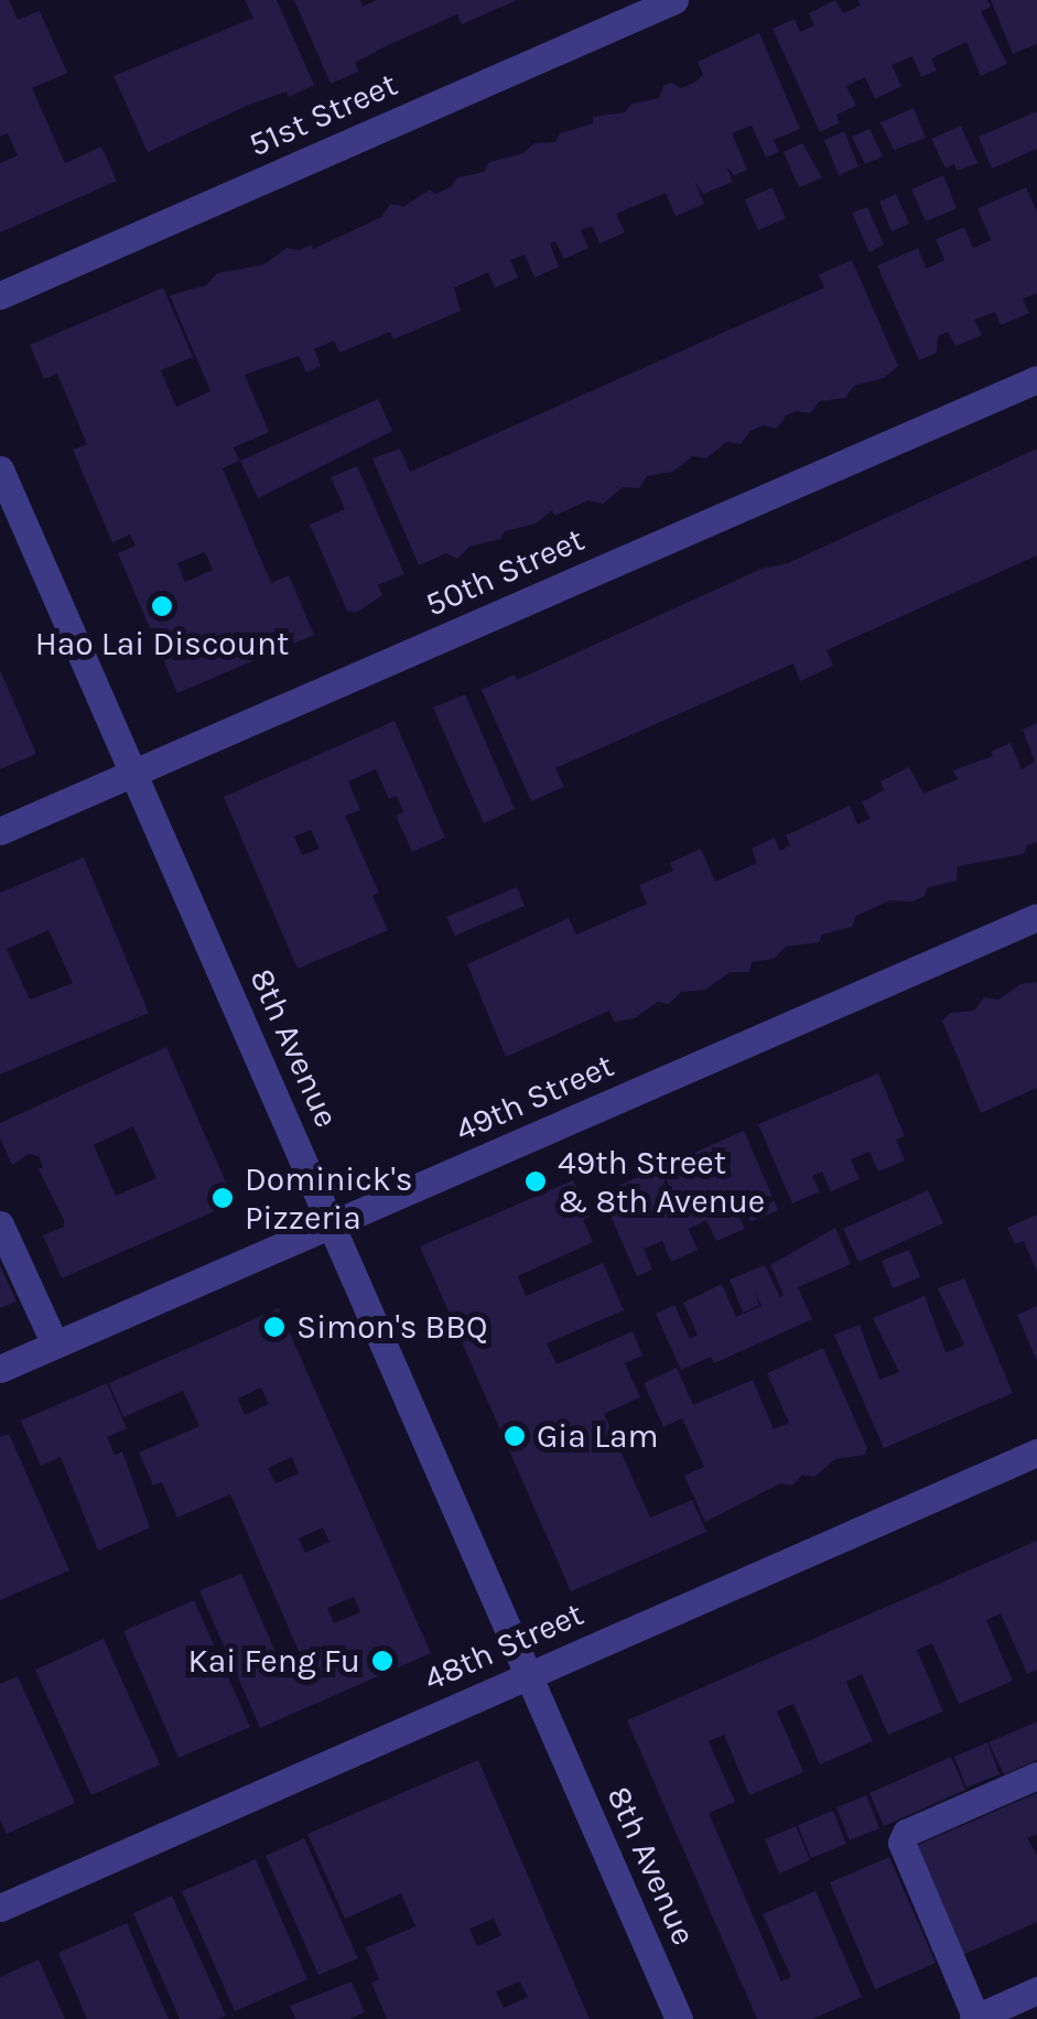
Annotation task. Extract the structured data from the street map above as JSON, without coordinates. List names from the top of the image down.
{
  "streets": {
    "street": [
      "51st Street",
      "50th Street",
      "8th Avenue",
      "49th Street",
      "48th Street"
    ]
  },
  "crossings": [
    ["50th Street", "8th Avenue"],
    ["8th Avenue", "49th Street"],
    ["8th Avenue", "48th Street"]
  ],
  "places": [
    "Hao Lai Discount",
    "49th Street & 8th Avenue",
    "Dominick's Pizzeria",
    "Simon's BBQ",
    "Gia Lam",
    "Kai Feng Fu"
  ]
}
